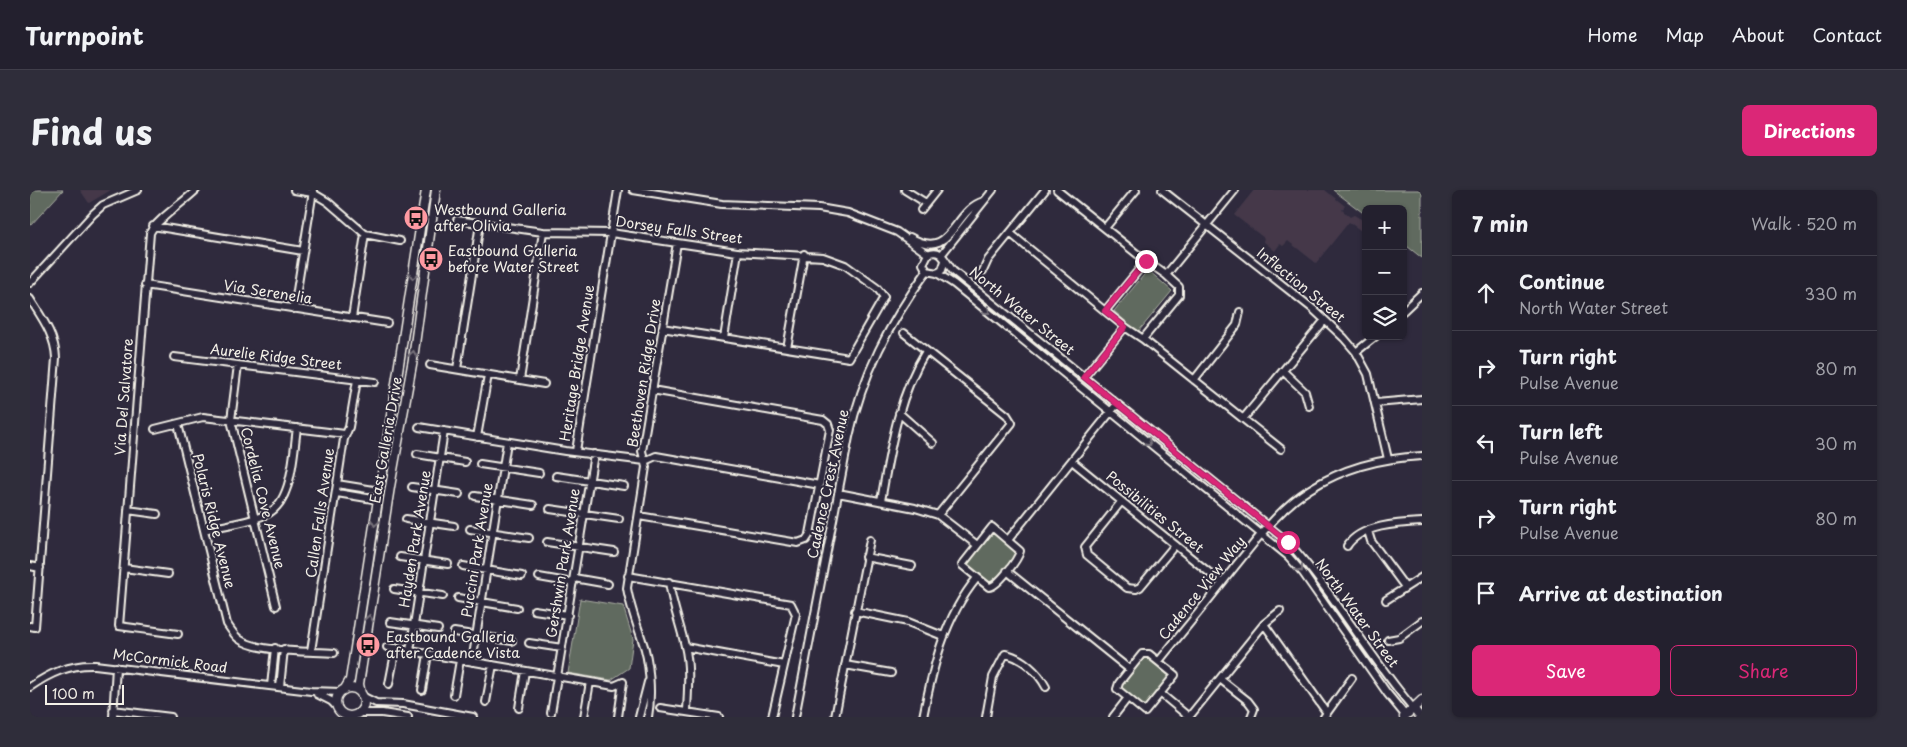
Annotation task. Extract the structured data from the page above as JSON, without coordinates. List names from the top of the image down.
{
  "streets": {
    "main road": ["North Water Street", "East Galleria Drive"],
    "street": [
      "Dorsey Falls Street",
      "Inflection Street",
      "Via Serenelia",
      "Aurelie Ridge Street",
      "Heritage Bridge Avenue",
      "Beethoven Ridge Drive",
      "Via Del Salvatore",
      "Cadence Crest Avenue",
      "Cordelia Cove Avenue",
      "Possibilities Street",
      "Callen Falls Avenue",
      "Polaris Ridge Avenue",
      "Hayden Park Avenue",
      "Puccini Park Avenue",
      "Gershwin Park Avenue",
      "Cadence View Way",
      "McCormick Road"
    ]
  },
  "crossings": [
    ["Dorsey Falls Street", "Heritage Bridge Avenue"],
    ["Dorsey Falls Street", "Beethoven Ridge Drive"],
    ["Inflection Street", "Cadence View Way"],
    ["Via Serenelia", "Via Del Salvatore"],
    ["North Water Street", "Cadence Crest Avenue"],
    ["North Water Street", "Cadence View Way"],
    ["Aurelie Ridge Street", "Cordelia Cove Avenue"],
    ["Aurelie Ridge Street", "Callen Falls Avenue"],
    ["East Galleria Drive", "McCormick Road"],
    ["Possibilities Street", "Cadence View Way"]
  ],
  "places": {
    "bus stop": ["Westbound Galleria after Olivia", "Eastbound Galleria before Water Street", "Eastbound Galleria after Cadence Vista"]
  },
  "scale_bar": "100 m",
  "page": {
    "header": "Turnpoint",
    "nav": [
      "Home",
      "Map",
      "About",
      "Contact"
    ],
    "title": "Find us",
    "buttons": [
      "Directions",
      ["Save", "Share"]
    ],
    "heading": ["7 min", "Walk · 520 m"],
    "map_buttons": ["+", "−"],
    "list": [
      ["Continue", "North Water Street", "330 m"],
      ["Turn right", "Pulse Avenue", "80 m"],
      ["Turn left", "Pulse Avenue", "30 m"],
      ["Turn right", "Pulse Avenue", "80 m"],
      "Arrive at destination"
    ],
    "scale": "100 m"
  }
}
